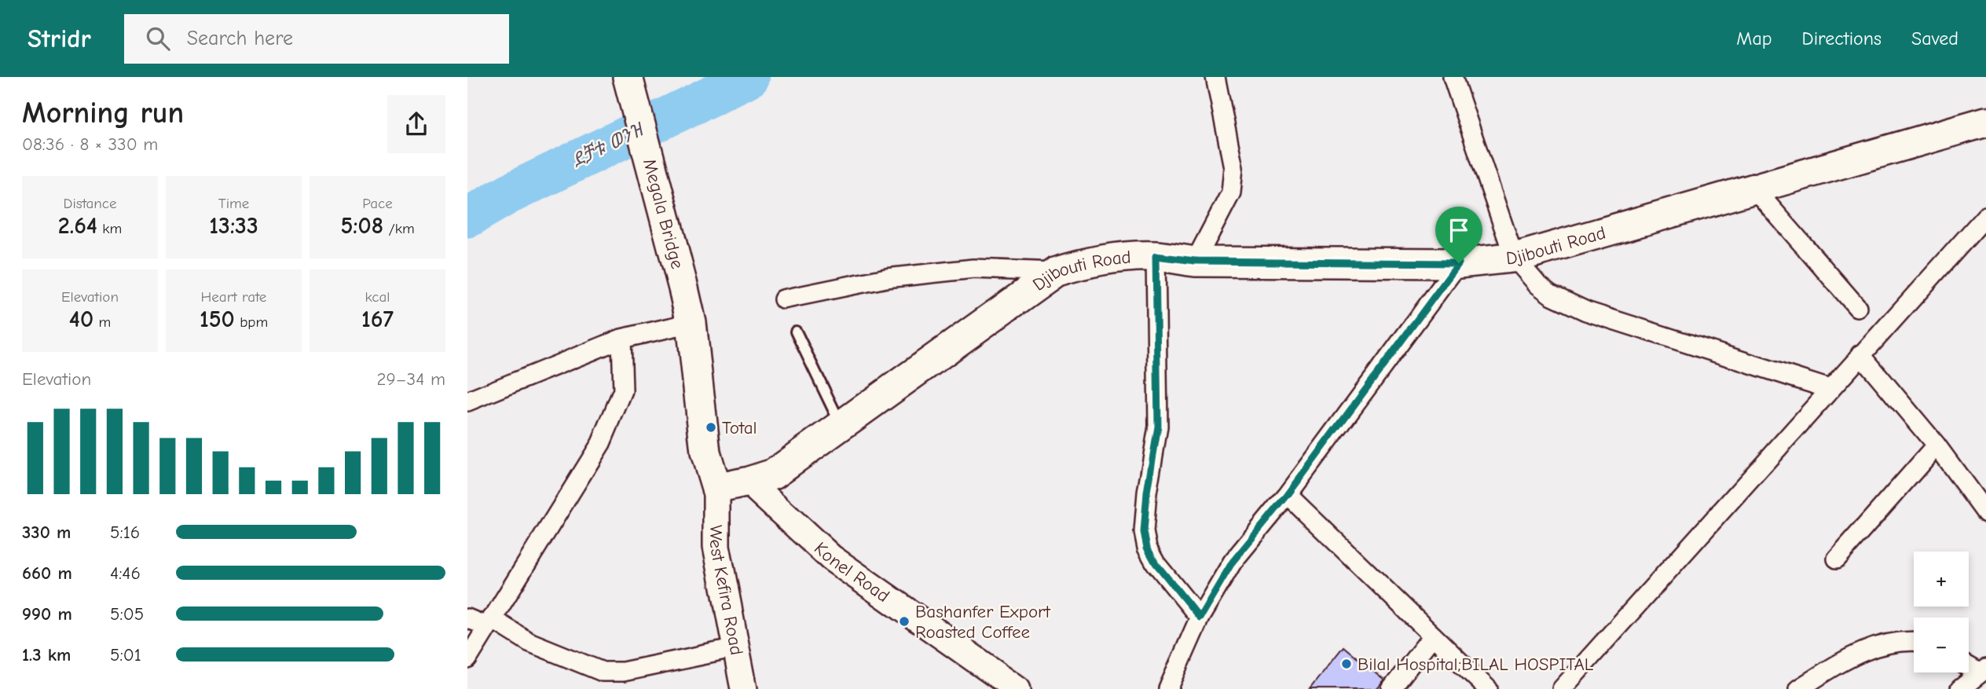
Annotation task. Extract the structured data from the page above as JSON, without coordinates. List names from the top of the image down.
{
  "streets": {
    "main road": [
      "Megala Bridge",
      "Djibouti Road",
      "Konel Road",
      "West Kefira Road"
    ]
  },
  "crossings": [
    ["Megala Bridge", "Djibouti Road"],
    ["Megala Bridge", "West Kefira Road"],
    ["Djibouti Road", "Konel Road"],
    ["Djibouti Road", "West Kefira Road"]
  ],
  "water": ["ደቻቱ ወንዝ"],
  "places": ["Total", "Bashanfer Export Roasted Coffee", "Bilal Hospital;BILAL HOSPITAL"],
  "page": {
    "header": "Stridr",
    "search": "Search here",
    "nav": ["Map", "Directions", "Saved"],
    "heading": ["Morning run", "08:36 · 8 × 330 m"],
    "stats": [
      ["Distance", "2.64 km"],
      ["Time", "13:33"],
      ["Pace", "5:08 /km"],
      ["Elevation", "40 m"],
      ["Heart rate", "150 bpm"],
      ["kcal", "167"]
    ],
    "chart": ["Elevation", "29–34 m"],
    "list": [
      {
        "name": "330 m",
        "note": "5:16"
      },
      {
        "name": "660 m",
        "note": "4:46"
      },
      {
        "name": "990 m",
        "note": "5:05"
      },
      {
        "name": "1.3 km",
        "note": "5:01"
      }
    ],
    "map_buttons": ["+", "−"]
  }
}
